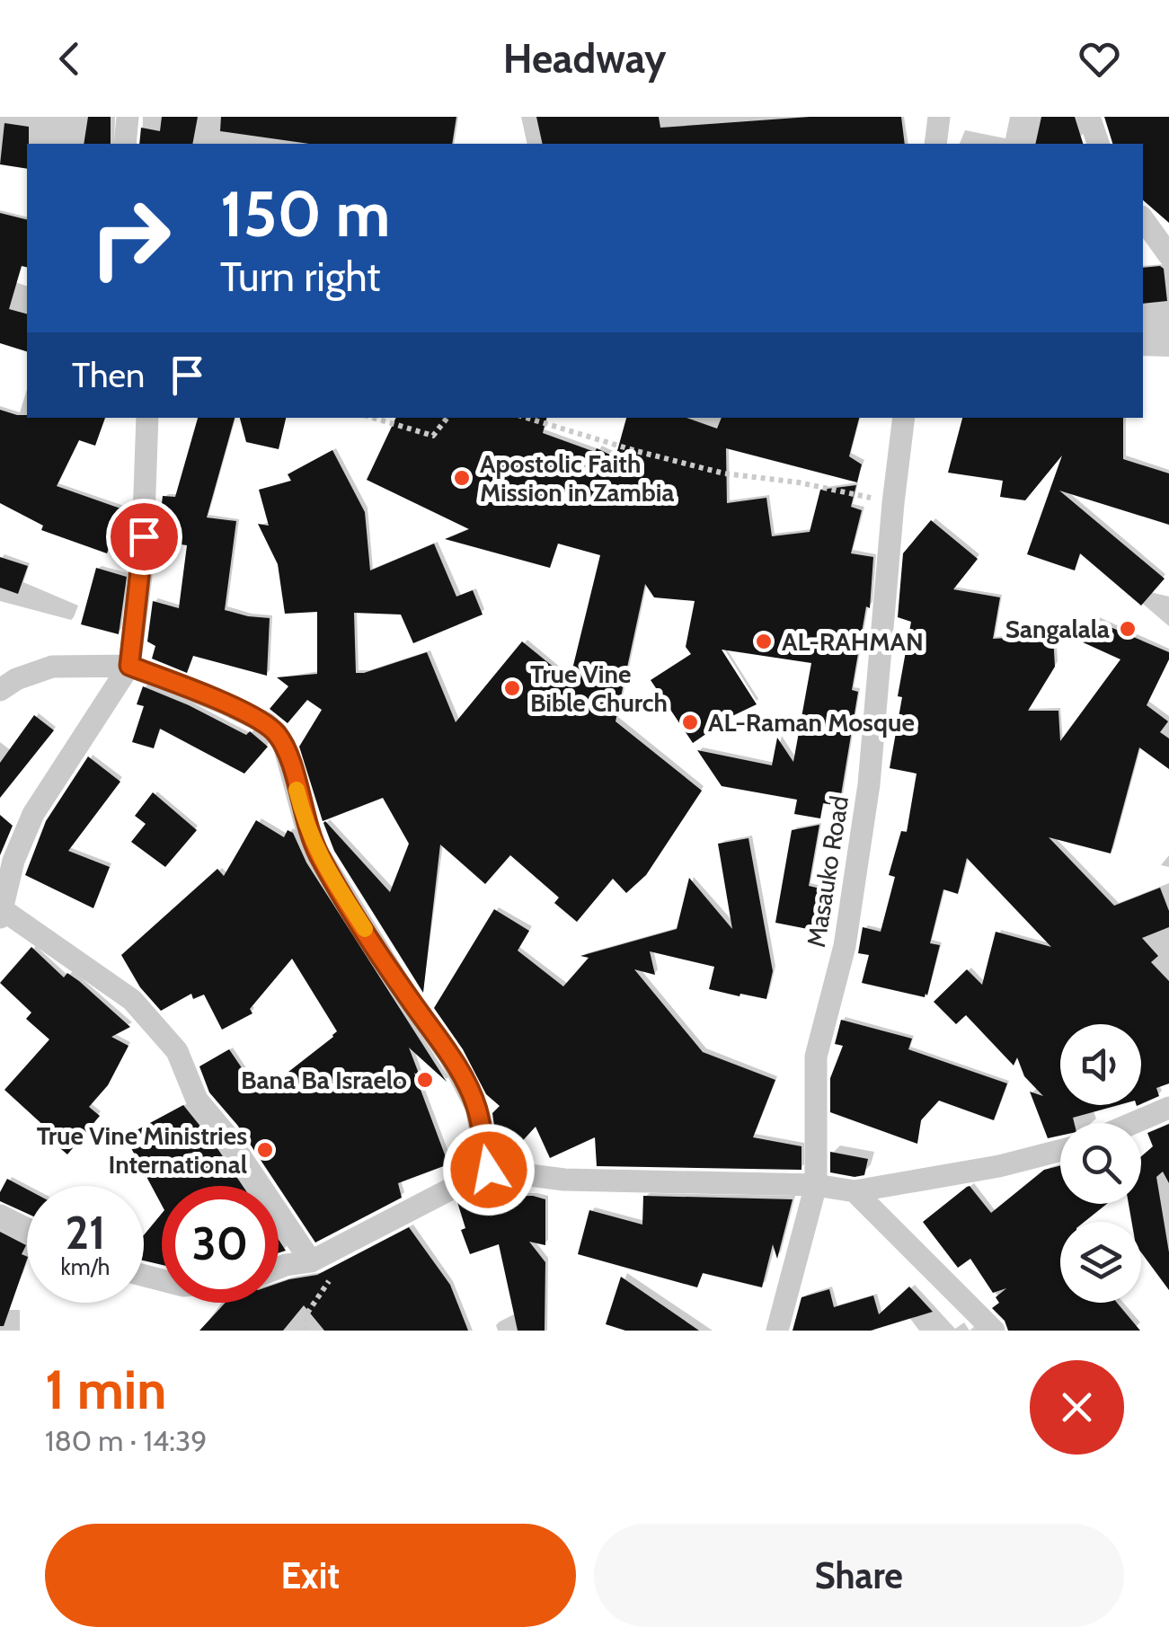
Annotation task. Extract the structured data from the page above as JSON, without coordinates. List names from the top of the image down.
{
  "streets": {
    "street": ["Masauko Road"]
  },
  "places": [
    "Apostolic Faith Mission in Zambia",
    "Sangalala",
    "AL-RAHMAN",
    "True Vine Bible Church",
    "AL-Raman Mosque",
    "Bana Ba Israelo",
    "True Vine Ministries International"
  ],
  "page": {
    "header": "Headway",
    "turn": ["150 m", "Turn right"],
    "then": "Then",
    "speed": "21 km/h",
    "limit": "30",
    "heading": ["1 min", "180 m · 14:39"],
    "buttons": ["Exit", "Share"]
  }
}
